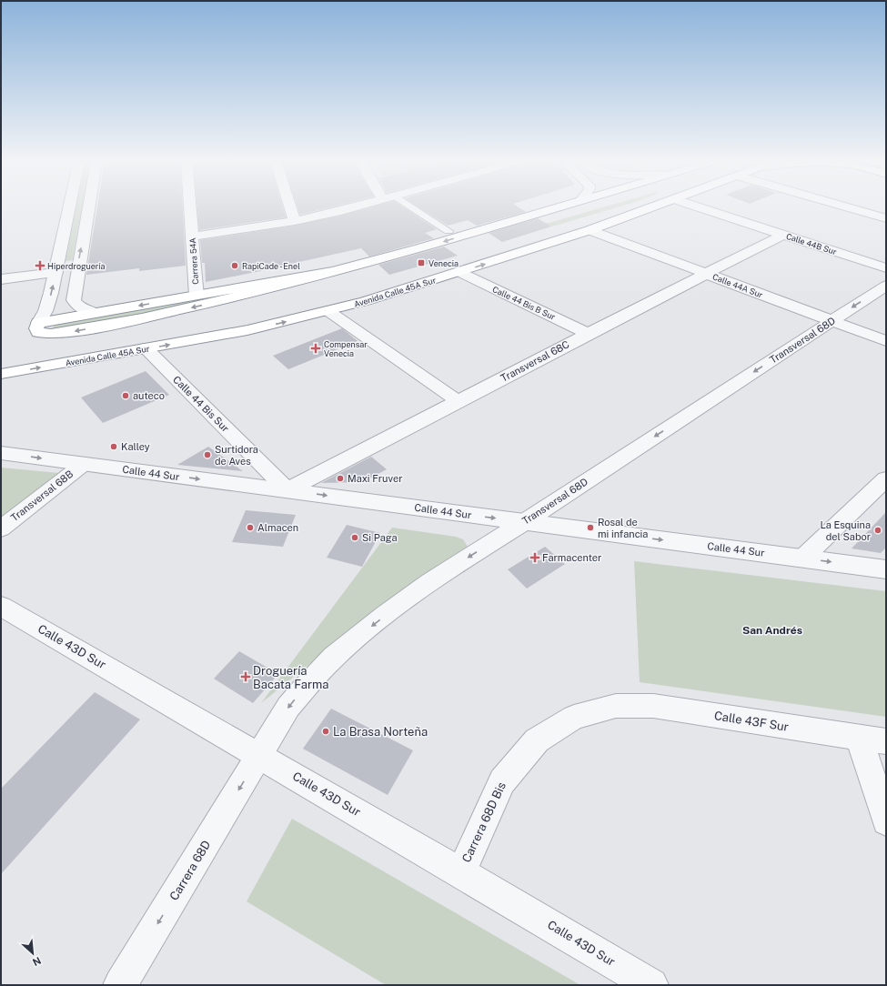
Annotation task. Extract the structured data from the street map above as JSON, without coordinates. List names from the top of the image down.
{
  "streets": {
    "highway": ["Avenida Calle 45A Sur"],
    "street": [
      "Calle 44B Sur",
      "Carrera 54A",
      "Calle 44A Sur",
      "Calle 44 Bis B Sur",
      "Transversal 68D",
      "Transversal 68C",
      "Calle 44 Bis Sur",
      "Calle 44 Sur",
      "Transversal 68B",
      "Calle 43D Sur",
      "Calle 43F Sur",
      "Carrera 68D Bis",
      "Carrera 68D"
    ]
  },
  "crossings": [
    ["Calle 44B Sur", "Transversal 68C"],
    ["Calle 44A Sur", "Avenida Calle 45A Sur"],
    ["Calle 44A Sur", "Transversal 68D"],
    ["Calle 44A Sur", "Transversal 68C"],
    ["Avenida Calle 45A Sur", "Calle 44 Bis B Sur"],
    ["Avenida Calle 45A Sur", "Calle 44 Bis Sur"],
    ["Calle 44 Bis B Sur", "Transversal 68C"],
    ["Transversal 68D", "Calle 44 Sur"],
    ["Transversal 68D", "Calle 43D Sur"],
    ["Transversal 68D", "Carrera 68D"],
    ["Transversal 68C", "Calle 44 Bis Sur"],
    ["Transversal 68C", "Calle 44 Sur"],
    ["Calle 44 Bis Sur", "Calle 44 Sur"],
    ["Calle 44 Sur", "Transversal 68B"],
    ["Calle 43D Sur", "Carrera 68D Bis"],
    ["Calle 43D Sur", "Carrera 68D"],
    ["Calle 43F Sur", "Carrera 68D Bis"]
  ],
  "one_way": ["Transversal 68D", "Calle 44 Sur", "Carrera 68D"],
  "districts": ["San Andrés"],
  "places": {
    "transit": ["Venecia"],
    "health": [
      "Hiperdroguería",
      "Compensar Venecia",
      "Farmacenter",
      "Droguería Bacata Farma"
    ],
    "other": [
      "RapiCade - Enel",
      "auteco",
      "Kalley",
      "Surtidora de Aves",
      "Maxi Fruver",
      "Almacen",
      "Rosal de mi infancia",
      "La Esquina del Sabor",
      "Si Paga",
      "La Brasa Norteña"
    ]
  },
  "north": "bottom right"
}
